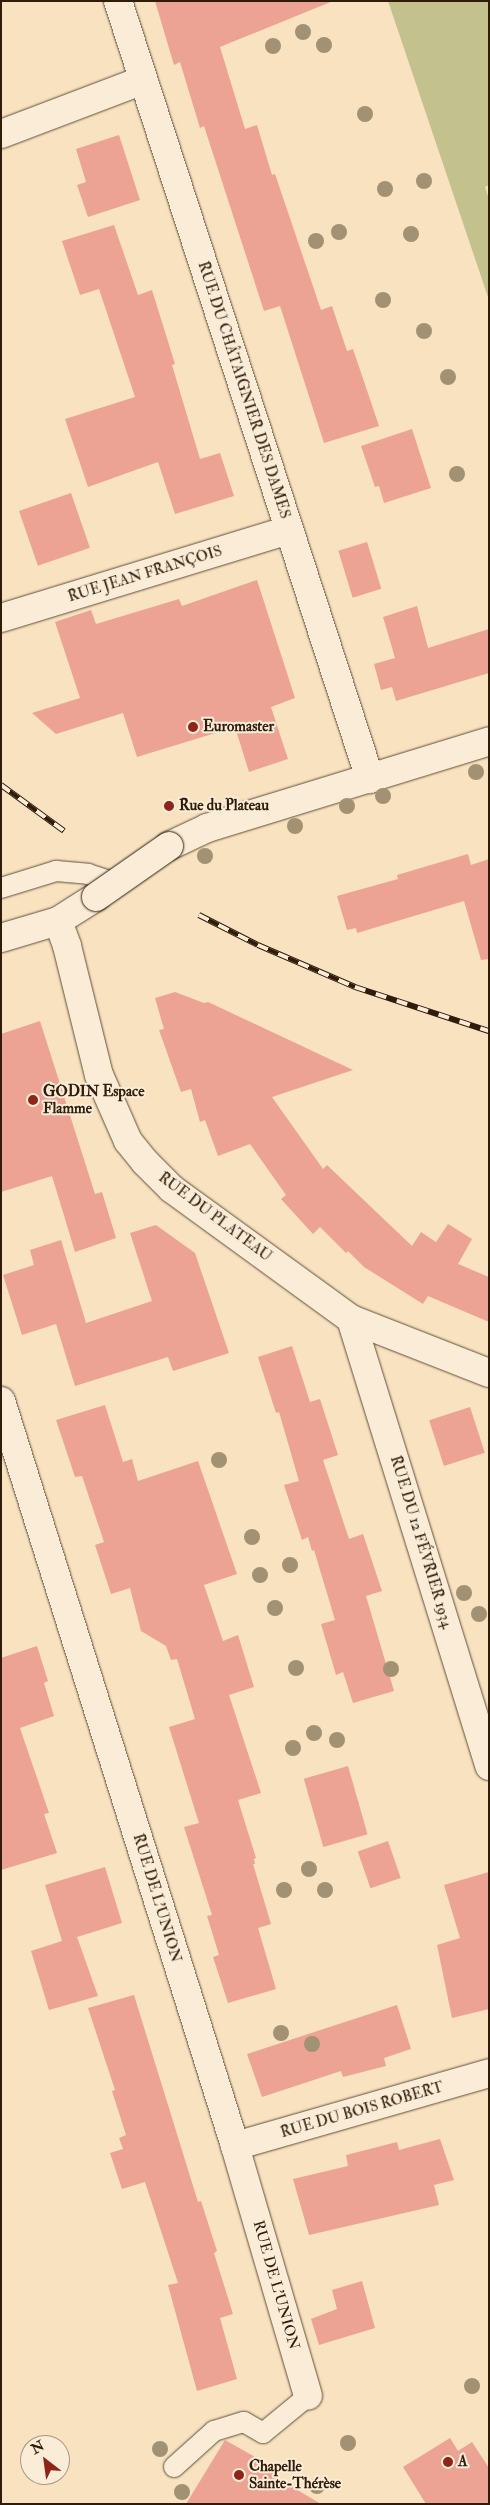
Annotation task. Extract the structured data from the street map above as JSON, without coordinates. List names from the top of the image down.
{
  "streets": {
    "street": [
      "RUE DU CHÂTAIGNIER DES DAMES",
      "RUE JEAN FRANÇOIS",
      "RUE DU PLATEAU",
      "RUE DU 12 FÉVRIER 1934",
      "RUE DE L'UNION",
      "RUE DU BOIS ROBERT"
    ]
  },
  "crossings": [
    ["RUE DU CHÂTAIGNIER DES DAMES", "RUE JEAN FRANÇOIS"],
    ["RUE DU PLATEAU", "RUE DU 12 FÉVRIER 1934"],
    ["RUE DE L'UNION", "RUE DU BOIS ROBERT"]
  ],
  "places": [
    "Euromaster",
    "Rue du Plateau",
    "GODIN Espace Flamme",
    "A",
    "Chapelle Sainte-Thérèse"
  ],
  "north": "top left"
}
